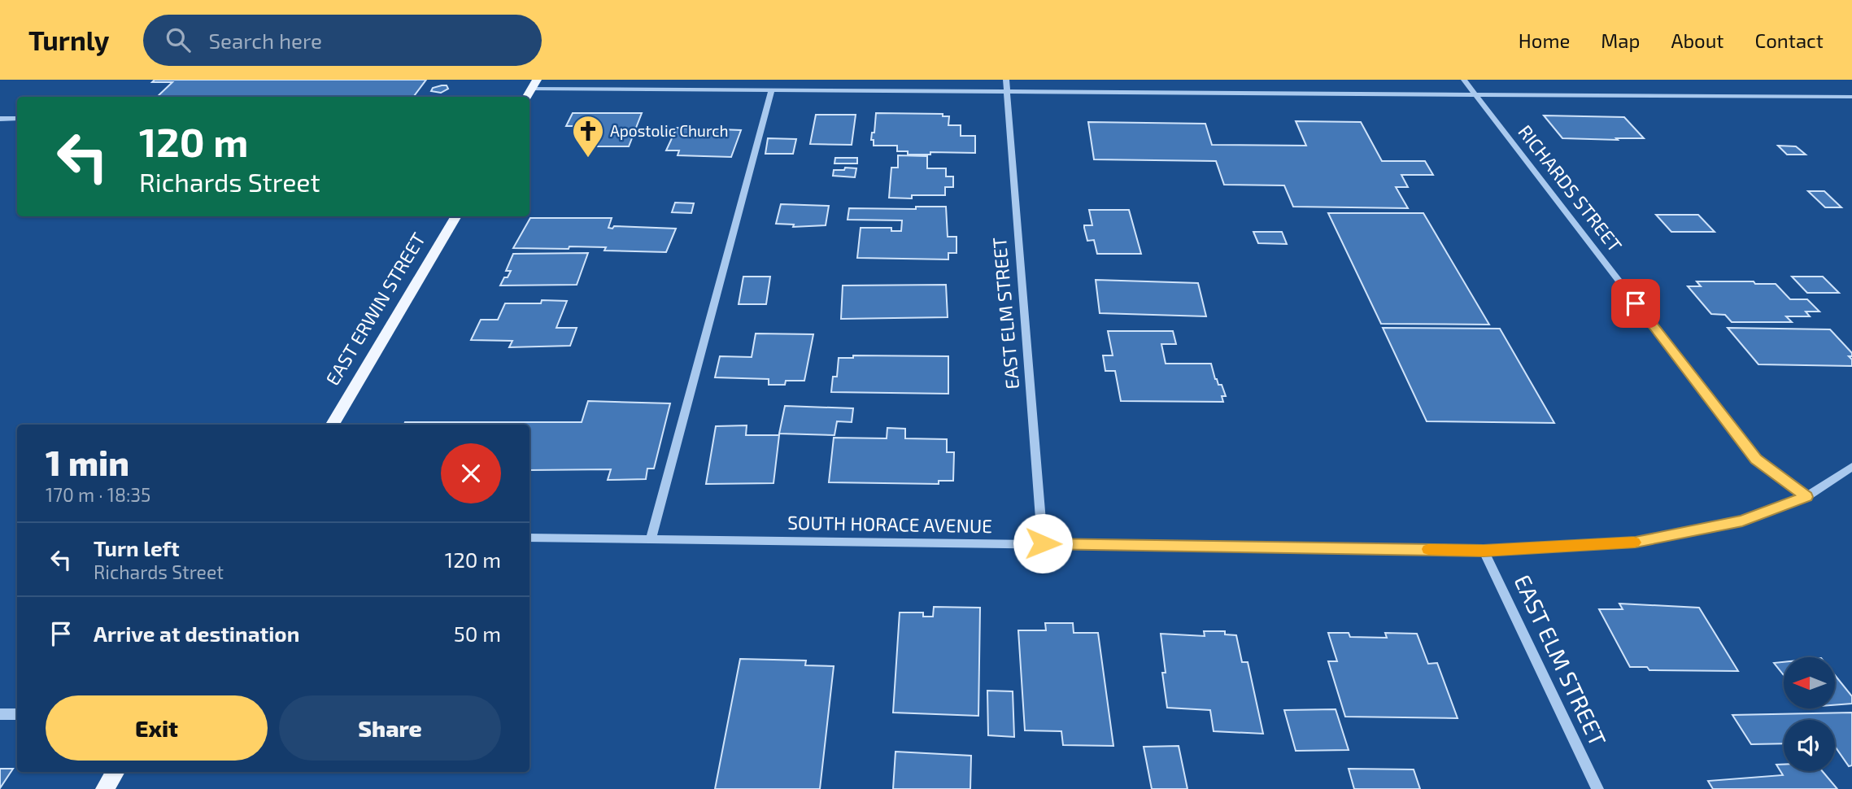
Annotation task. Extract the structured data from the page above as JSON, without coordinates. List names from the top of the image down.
{
  "streets": {
    "main road": ["EAST ERWIN STREET"],
    "street": ["RICHARDS STREET", "EAST ELM STREET", "SOUTH HORACE AVENUE"]
  },
  "crossings": [
    ["RICHARDS STREET", "SOUTH HORACE AVENUE"],
    ["EAST ELM STREET", "SOUTH HORACE AVENUE"]
  ],
  "places": {
    "church": ["Apostolic Church"]
  },
  "north": "left",
  "page": {
    "header": "Turnly",
    "search": "Search here",
    "nav": [
      "Home",
      "Map",
      "About",
      "Contact"
    ],
    "turn": ["120 m", "Richards Street"],
    "heading": ["1 min", "170 m · 18:35"],
    "list": [
      {
        "name": "Turn left",
        "note": "Richards Street",
        "value": "120 m"
      },
      {
        "name": "Arrive at destination",
        "value": "50 m"
      }
    ],
    "buttons": ["Exit", "Share"]
  }
}
